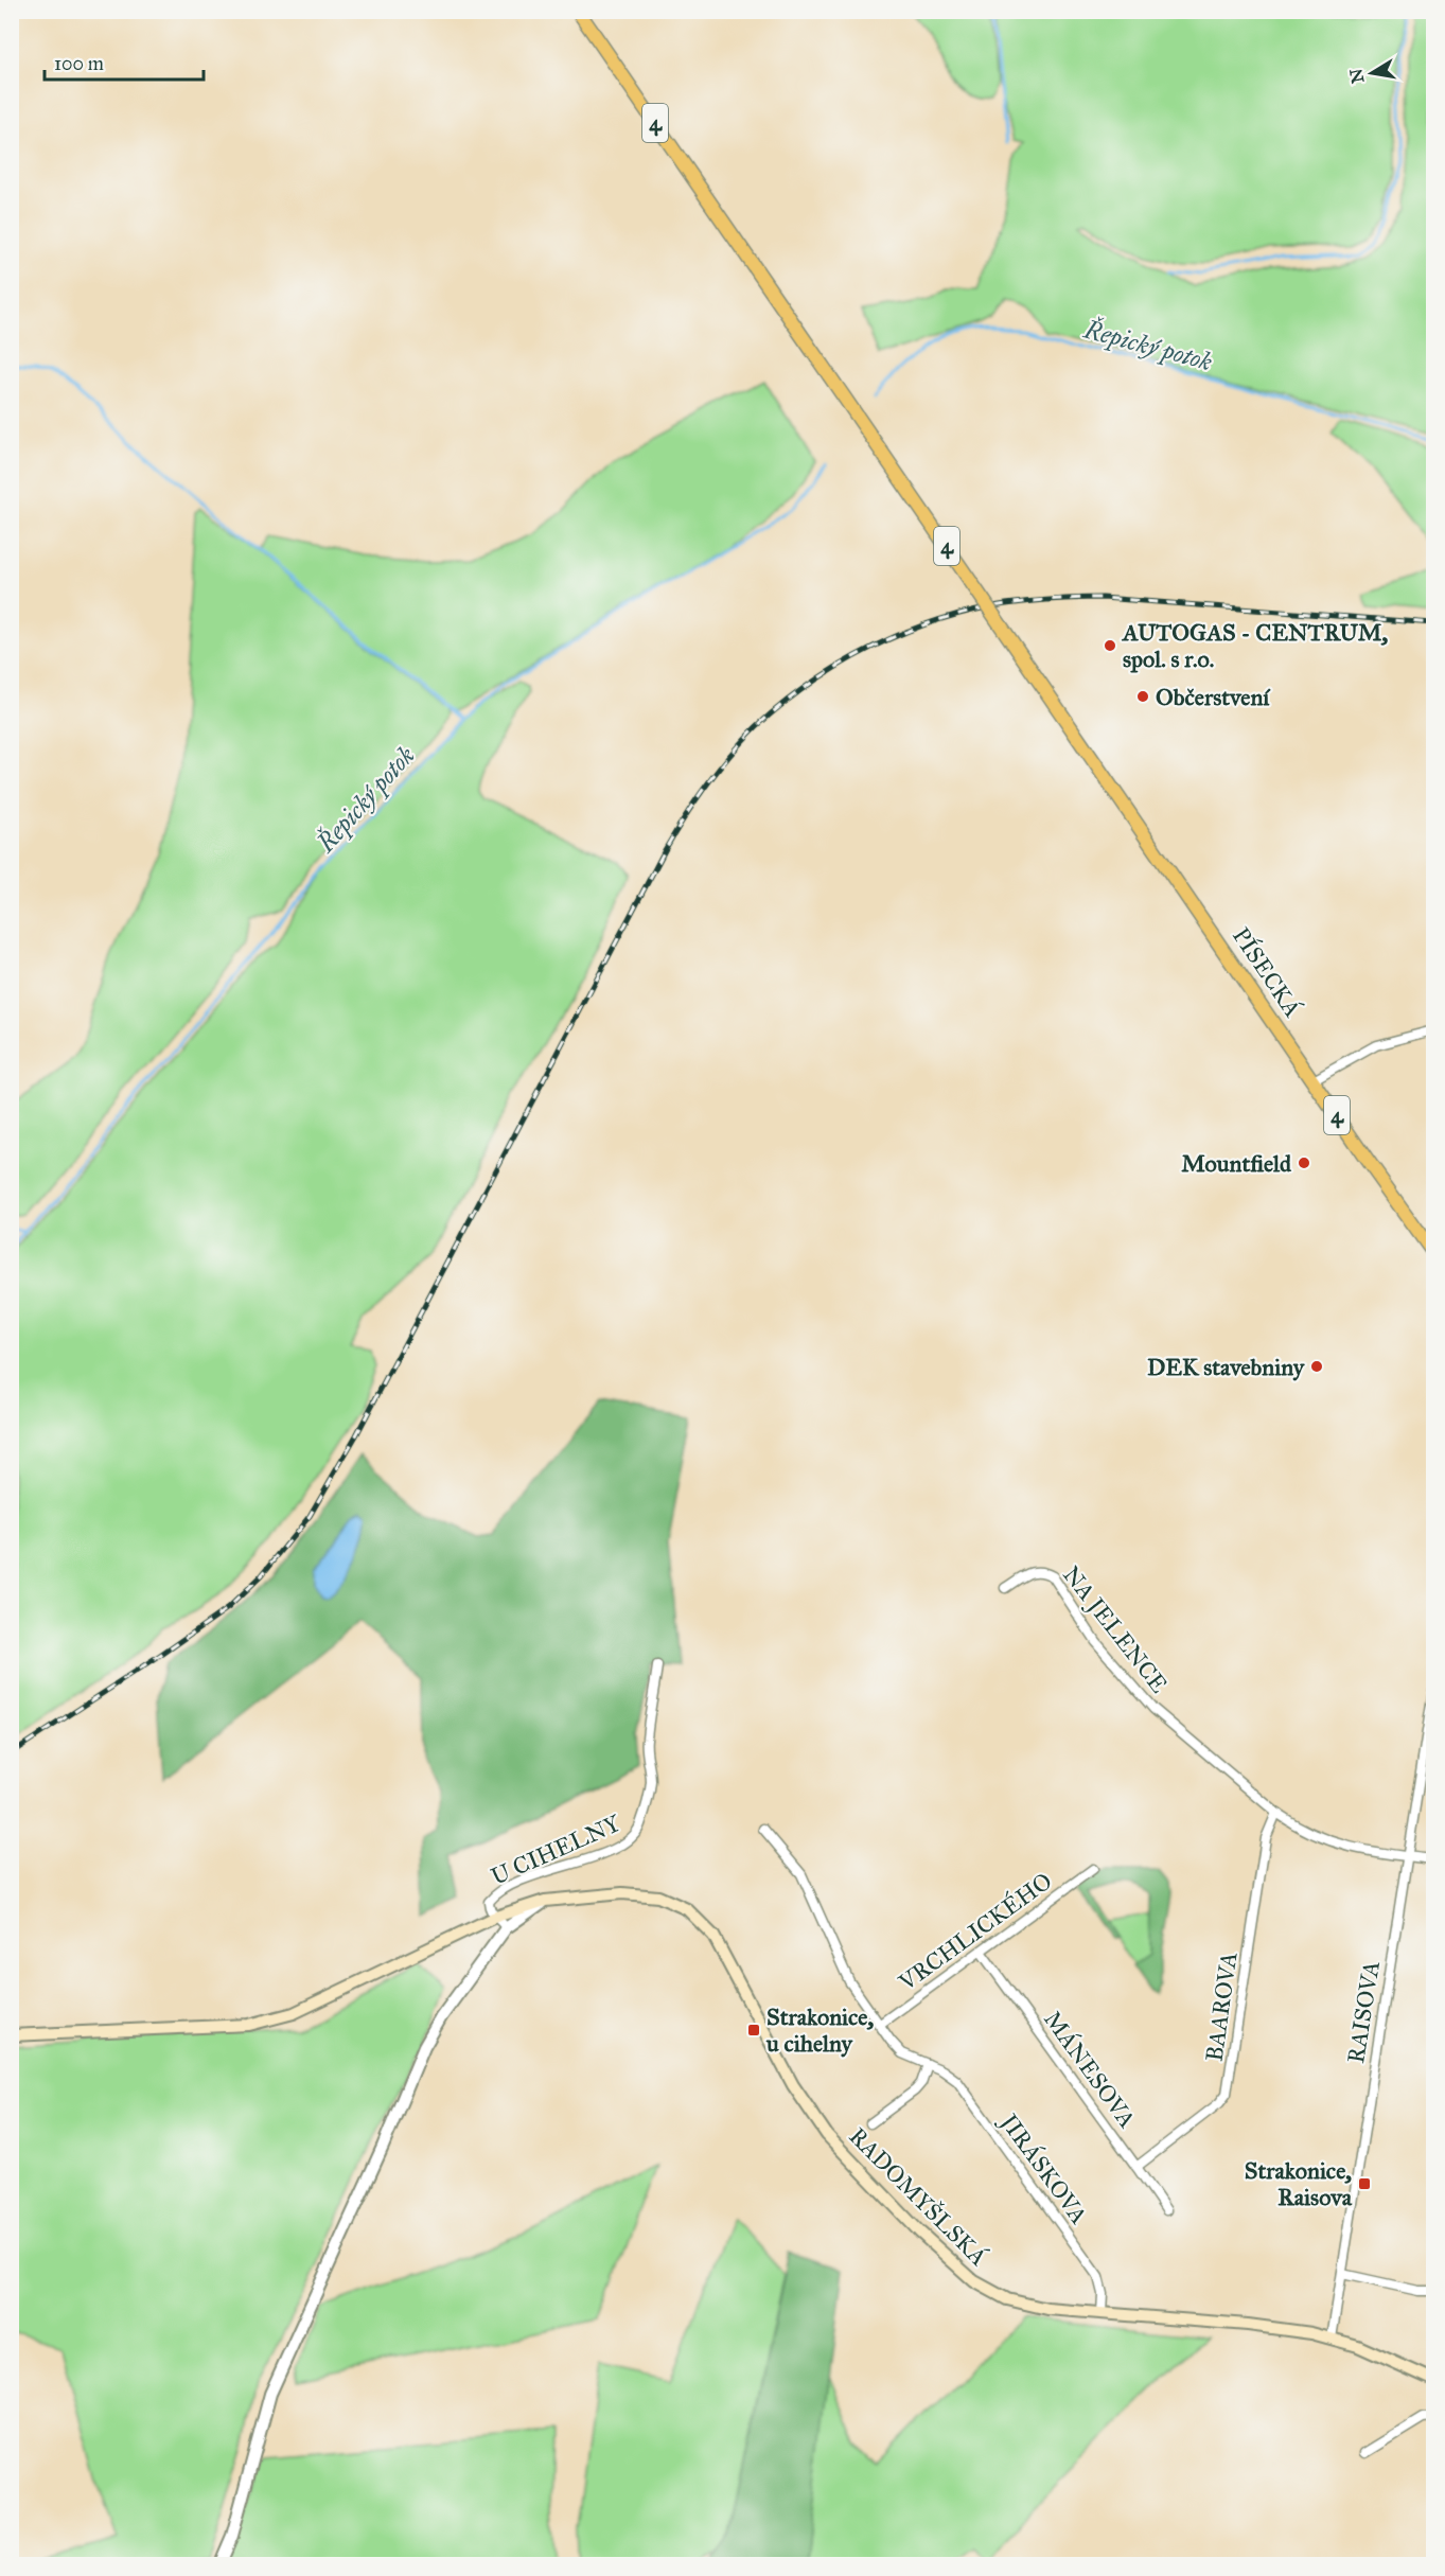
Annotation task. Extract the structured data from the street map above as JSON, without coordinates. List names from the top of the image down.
{
  "streets": {
    "main road": ["4", "PÍSECKÁ", "RADOMYŠLSKÁ"],
    "street": [
      "NA JELENCE",
      "U CIHELNY",
      "VRCHLICKÉHO",
      "BAAROVA",
      "RAISOVA",
      "MÁNESOVA",
      "JIRÁSKOVA"
    ]
  },
  "crossings": [
    ["NA JELENCE", "BAAROVA"],
    ["NA JELENCE", "RAISOVA"],
    ["U CIHELNY", "RADOMYŠLSKÁ"],
    ["VRCHLICKÉHO", "MÁNESOVA"],
    ["VRCHLICKÉHO", "JIRÁSKOVA"],
    ["BAAROVA", "MÁNESOVA"],
    ["RAISOVA", "RADOMYŠLSKÁ"],
    ["JIRÁSKOVA", "RADOMYŠLSKÁ"]
  ],
  "water": ["Řepický potok"],
  "places": {
    "other": [
      "AUTOGAS - CENTRUM, spol. s r.o.",
      "Občerstvení",
      "Mountfield",
      "DEK stavebniny"
    ],
    "transit": ["Strakonice, u cihelny", "Strakonice, Raisova"]
  },
  "scale_bar": "100 m",
  "north": "left"
}
